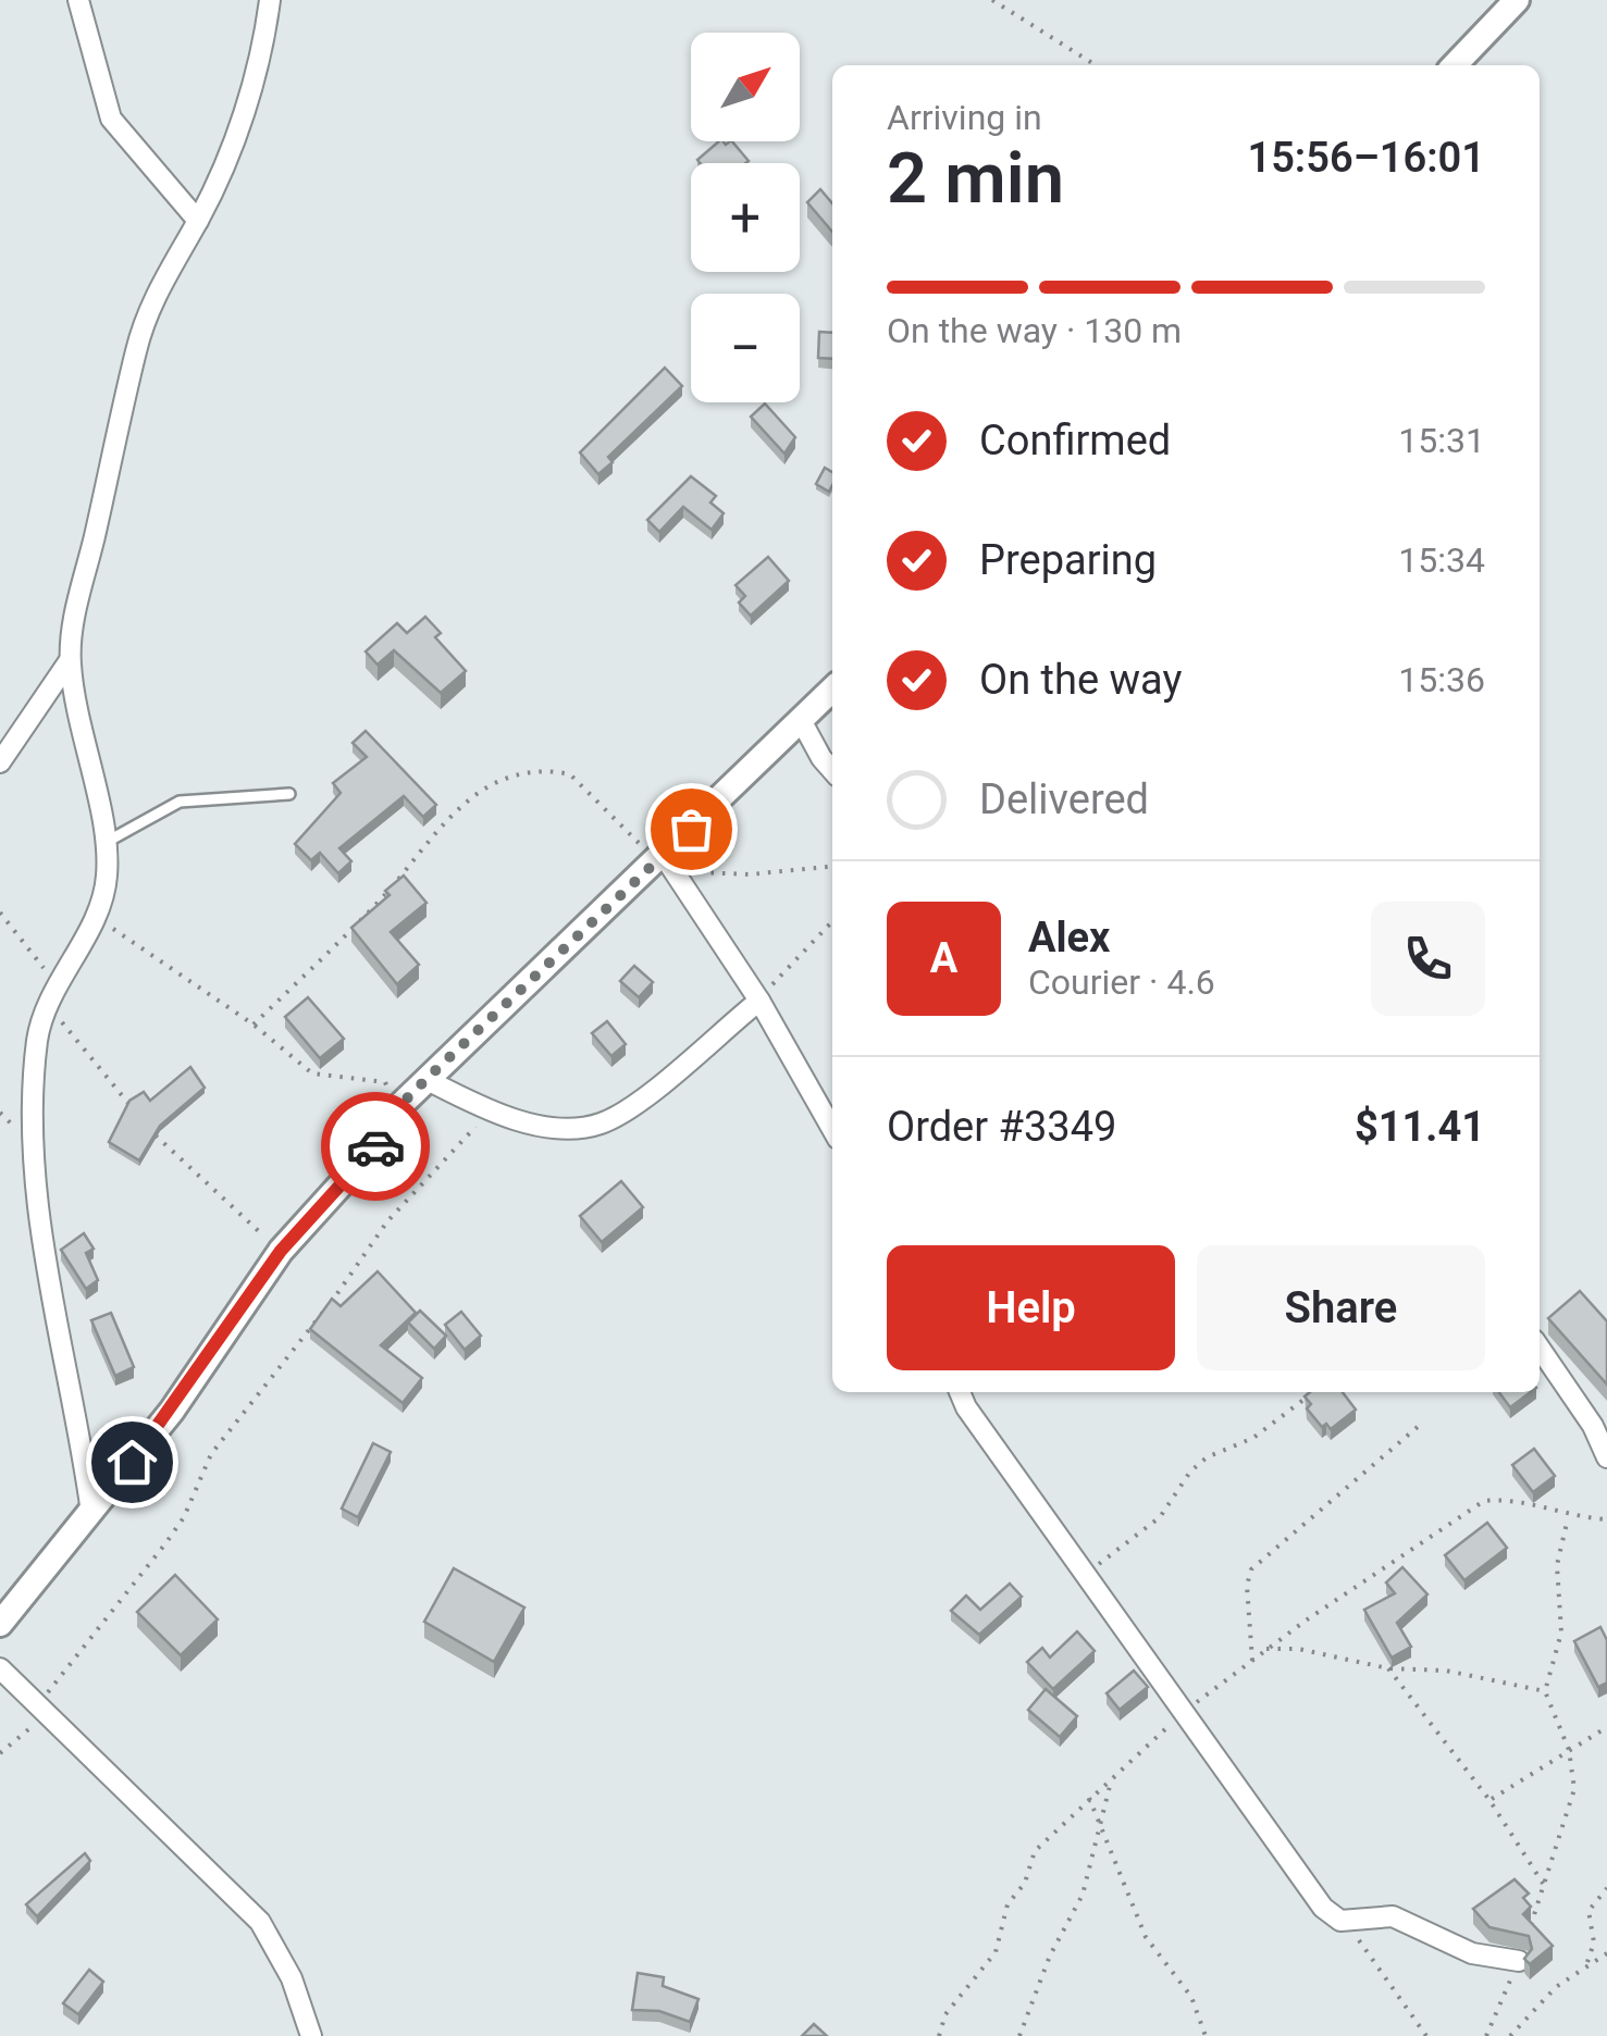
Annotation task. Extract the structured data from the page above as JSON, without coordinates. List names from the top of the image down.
{
  "north": "top right",
  "page": {
    "map_buttons": ["+", "−"],
    "heading": ["2 min", "Arriving in", "15:56–16:01"],
    "panel": [
      "Alex",
      "Courier · 4.6",
      "Order #3349",
      "$11.41"
    ],
    "bar": "On the way · 130 m",
    "list": [
      ["Confirmed", "15:31"],
      ["Preparing", "15:34"],
      ["On the way", "15:36"],
      "Delivered"
    ],
    "round": "A",
    "buttons": ["Help", "Share"]
  }
}
